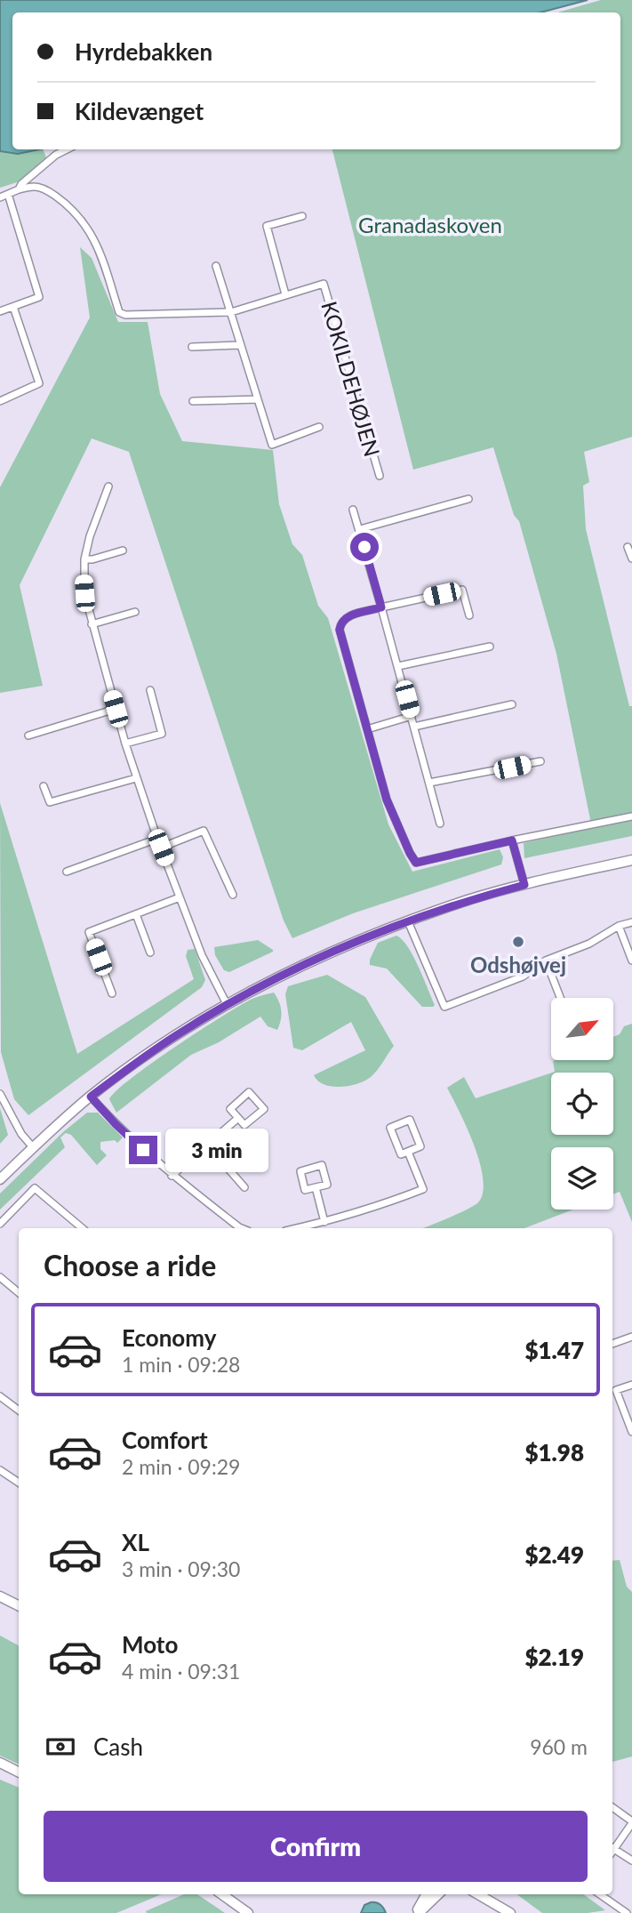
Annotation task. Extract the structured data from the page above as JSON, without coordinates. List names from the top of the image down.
{
  "streets": {
    "street": ["KOKILDEHØJEN"]
  },
  "parks": ["Granadaskoven"],
  "places": ["Odshøjvej"],
  "north": "top right",
  "page": {
    "banner": ["Hyrdebakken", "Kildevænget"],
    "bubble": "3 min",
    "heading": "Choose a ride",
    "list": [
      {
        "name": "Economy",
        "note": "1 min · 09:28",
        "value": "$1.47"
      },
      {
        "name": "Comfort",
        "note": "2 min · 09:29",
        "value": "$1.98"
      },
      {
        "name": "XL",
        "note": "3 min · 09:30",
        "value": "$2.49"
      },
      {
        "name": "Moto",
        "note": "4 min · 09:31",
        "value": "$2.19"
      }
    ],
    "pay": ["Cash", "960 m"],
    "buttons": "Confirm"
  }
}
